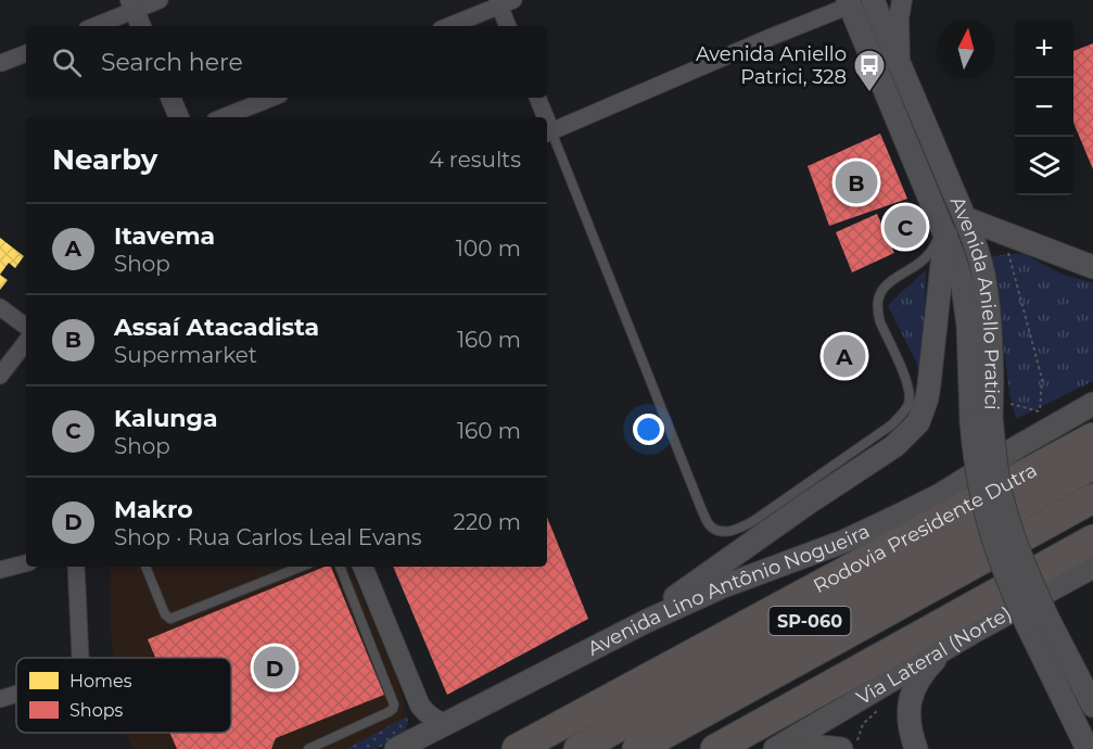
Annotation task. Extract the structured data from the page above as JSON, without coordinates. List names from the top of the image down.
{
  "streets": {
    "highway": ["Rodovia Presidente Dutra", "SP-060"],
    "main road": ["Avenida Aniello Pratici", "Avenida Lino Antônio Nogueira", "Via Lateral (Norte)"]
  },
  "places": {
    "bus stop": ["Avenida Aniello Patrici, 328"]
  },
  "legend": ["Homes", "Shops"],
  "north": "top",
  "page": {
    "map_buttons": ["+", "−"],
    "search": "Search here",
    "heading": ["Nearby", "4 results"],
    "pins": [
      "B",
      "C",
      "A",
      "D"
    ],
    "list": [
      {
        "mark": "A",
        "name": "Itavema",
        "note": "Shop",
        "value": "100 m"
      },
      {
        "mark": "B",
        "name": "Assaí Atacadista",
        "note": "Supermarket",
        "value": "160 m"
      },
      {
        "mark": "C",
        "name": "Kalunga",
        "note": "Shop",
        "value": "160 m"
      },
      {
        "mark": "D",
        "name": "Makro",
        "note": "Shop · Rua Carlos Leal Evans",
        "value": "220 m"
      }
    ]
  }
}
